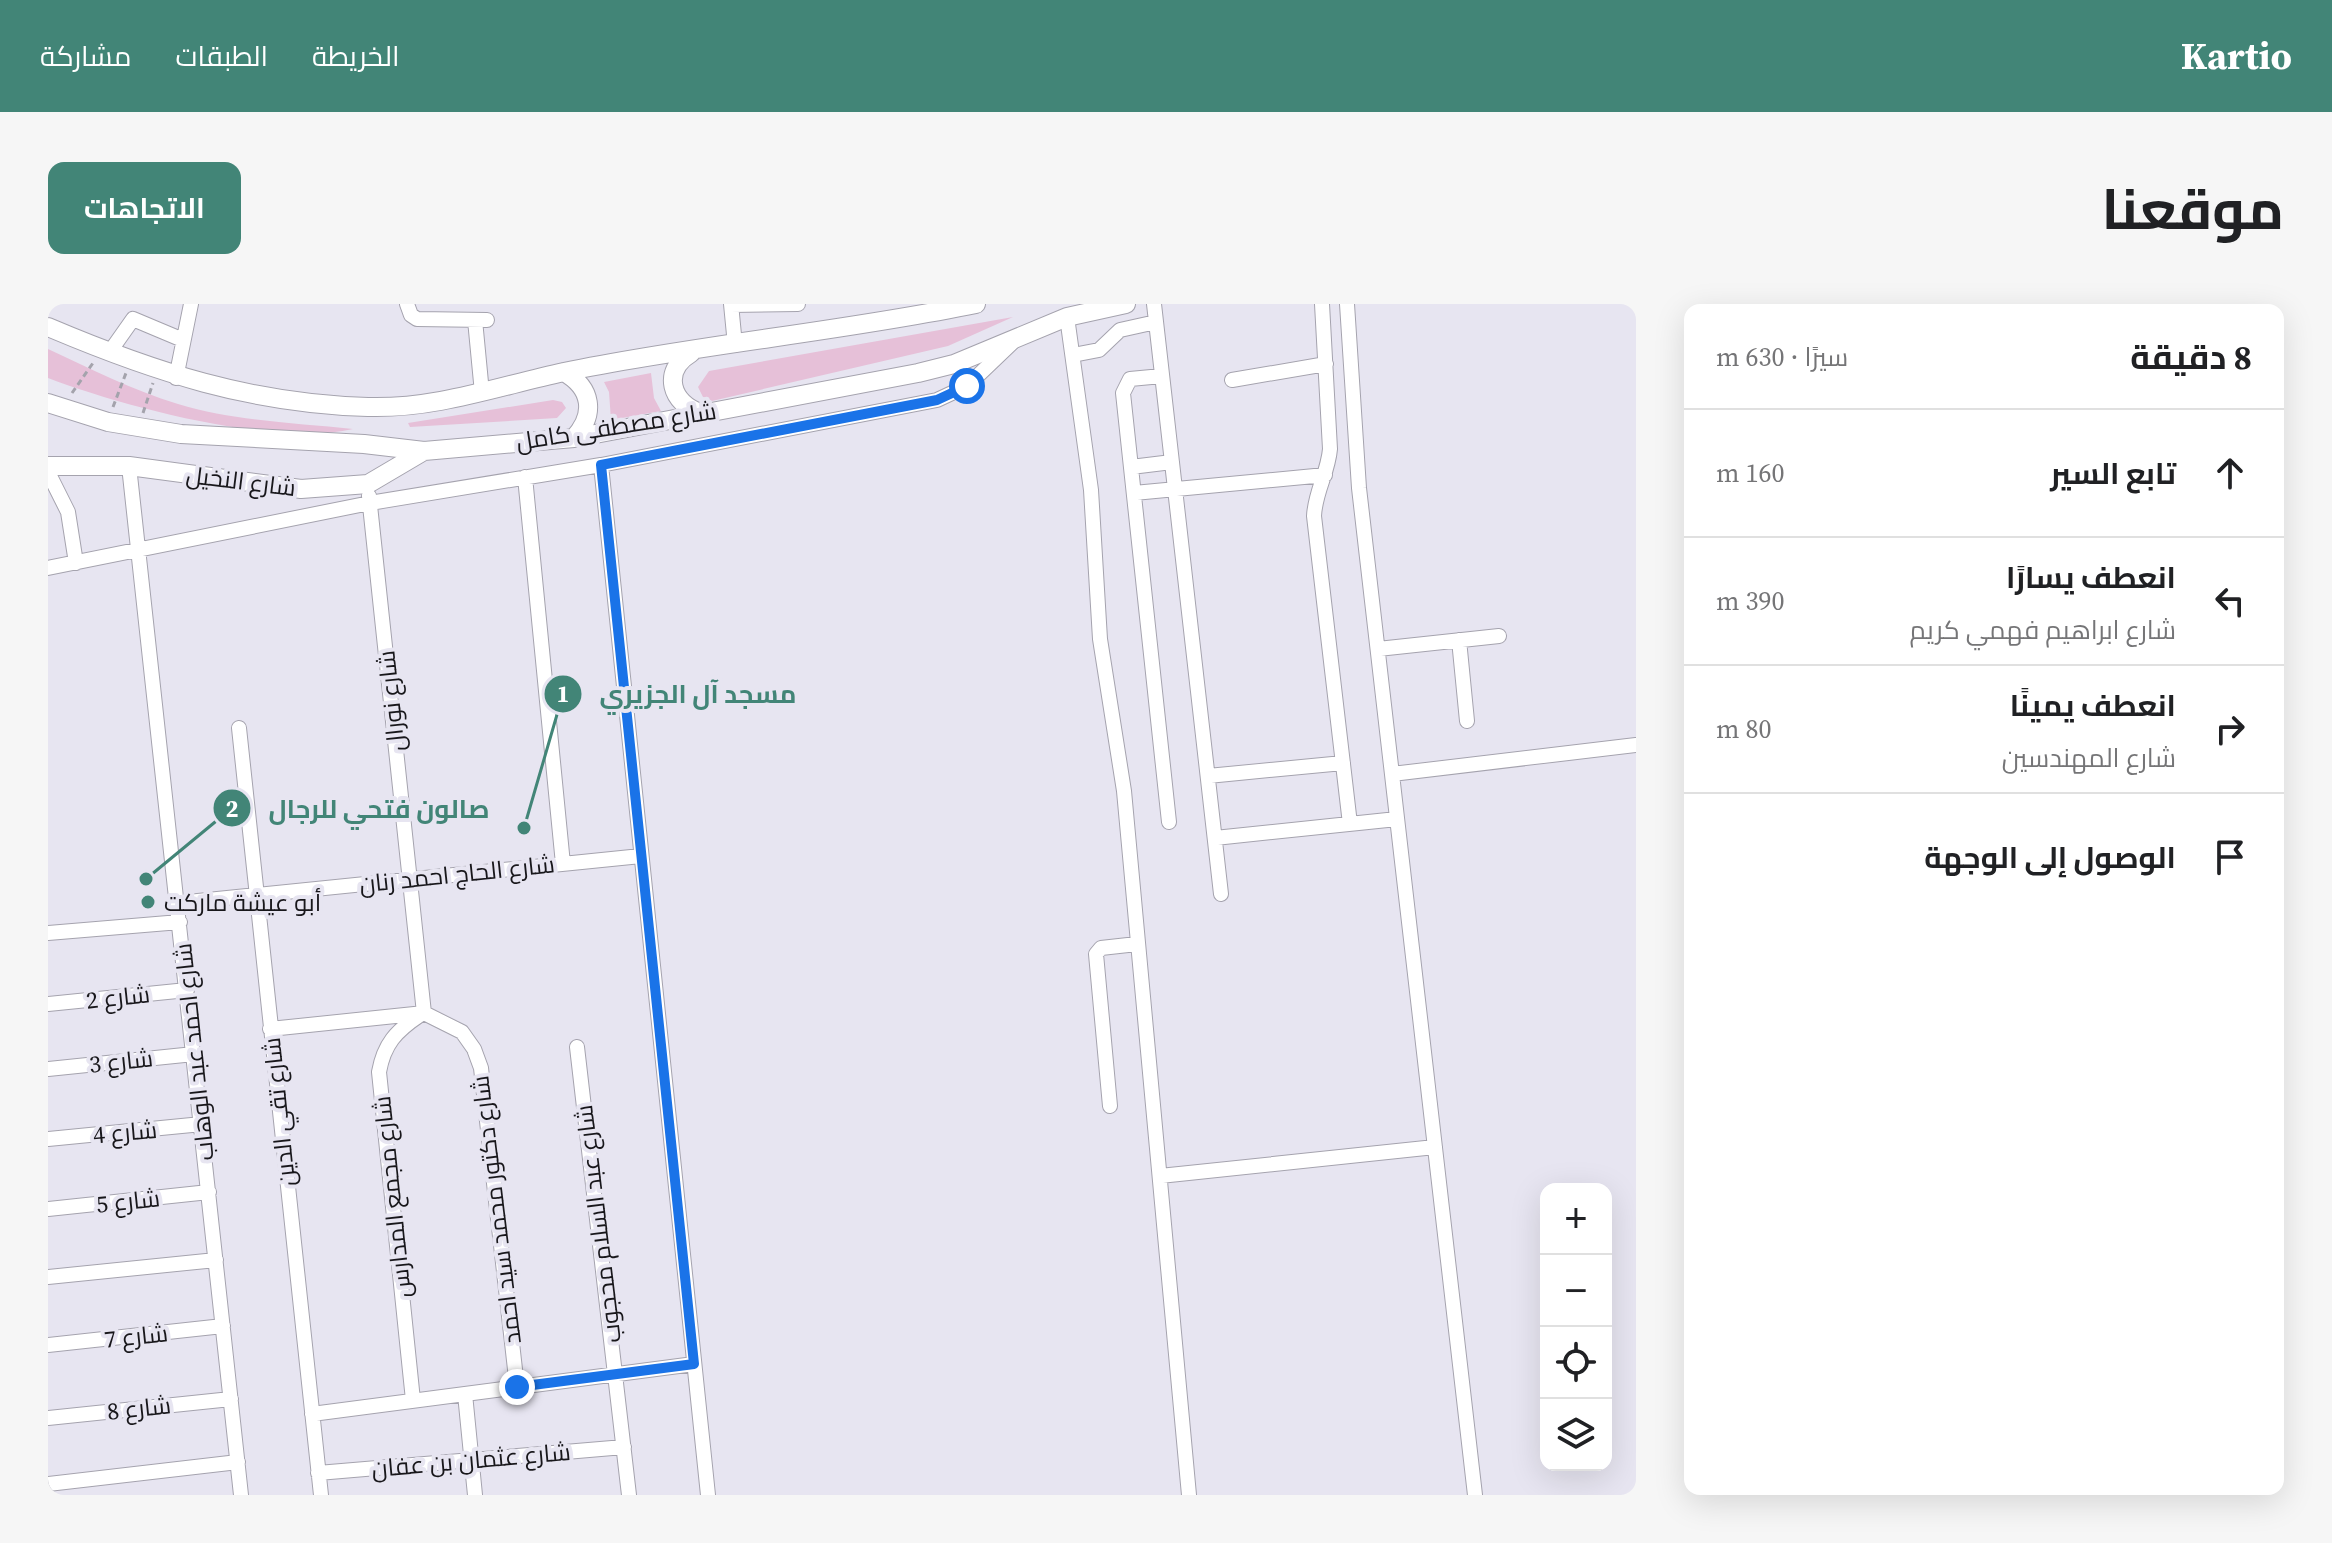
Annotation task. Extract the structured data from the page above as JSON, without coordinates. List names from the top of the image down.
{
  "streets": {
    "main road": ["شارع مصطفى كامل", "شارع النخيل"],
    "street": [
      "شارع نورال",
      "شارع الحاج احمد رنان",
      "شارع 2",
      "شارع احمد عبد الوهاب",
      "شارع 3",
      "شارع تقي الدين",
      "شارع 4",
      "شارع مجمع المدارس",
      "شارع 5",
      "شارع دكتور محمد سيد احمد",
      "شارع عبد السلام محجوب",
      "شارع 7",
      "شارع 8",
      "شارع عثمان بن عفان"
    ]
  },
  "crossings": [
    ["شارع مصطفى كامل", "شارع النخيل"],
    ["شارع النخيل", "شارع نورال"],
    ["شارع النخيل", "شارع احمد عبد الوهاب"],
    ["شارع نورال", "شارع الحاج احمد رنان"],
    ["شارع نورال", "شارع مجمع المدارس"],
    ["شارع نورال", "شارع دكتور محمد سيد احمد"],
    ["شارع الحاج احمد رنان", "شارع احمد عبد الوهاب"],
    ["شارع الحاج احمد رنان", "شارع تقي الدين"],
    ["شارع 2", "شارع احمد عبد الوهاب"],
    ["شارع احمد عبد الوهاب", "شارع 3"],
    ["شارع احمد عبد الوهاب", "شارع 4"],
    ["شارع احمد عبد الوهاب", "شارع 5"],
    ["شارع احمد عبد الوهاب", "شارع 7"],
    ["شارع احمد عبد الوهاب", "شارع 8"],
    ["شارع تقي الدين", "شارع عثمان بن عفان"],
    ["شارع مجمع المدارس", "شارع دكتور محمد سيد احمد"],
    ["شارع عبد السلام محجوب", "شارع عثمان بن عفان"]
  ],
  "places": ["مسجد آل الجزيري", "صالون فتحي للرجال", "أبو عيشة ماركت"],
  "page": {
    "header": "Kartio",
    "nav": ["الخريطة", "الطبقات", "مشاركة"],
    "title": "موقعنا",
    "buttons": "الاتجاهات",
    "heading": ["8 دقيقة", "سيرًا · 630 m"],
    "list": [
      ["تابع السير", "160 m"],
      ["انعطف يسارًا", "شارع ابراهيم فهمي كريم", "390 m"],
      ["انعطف يمينًا", "شارع المهندسين", "80 m"],
      "الوصول إلى الوجهة"
    ],
    "map_buttons": ["+", "−"]
  }
}
